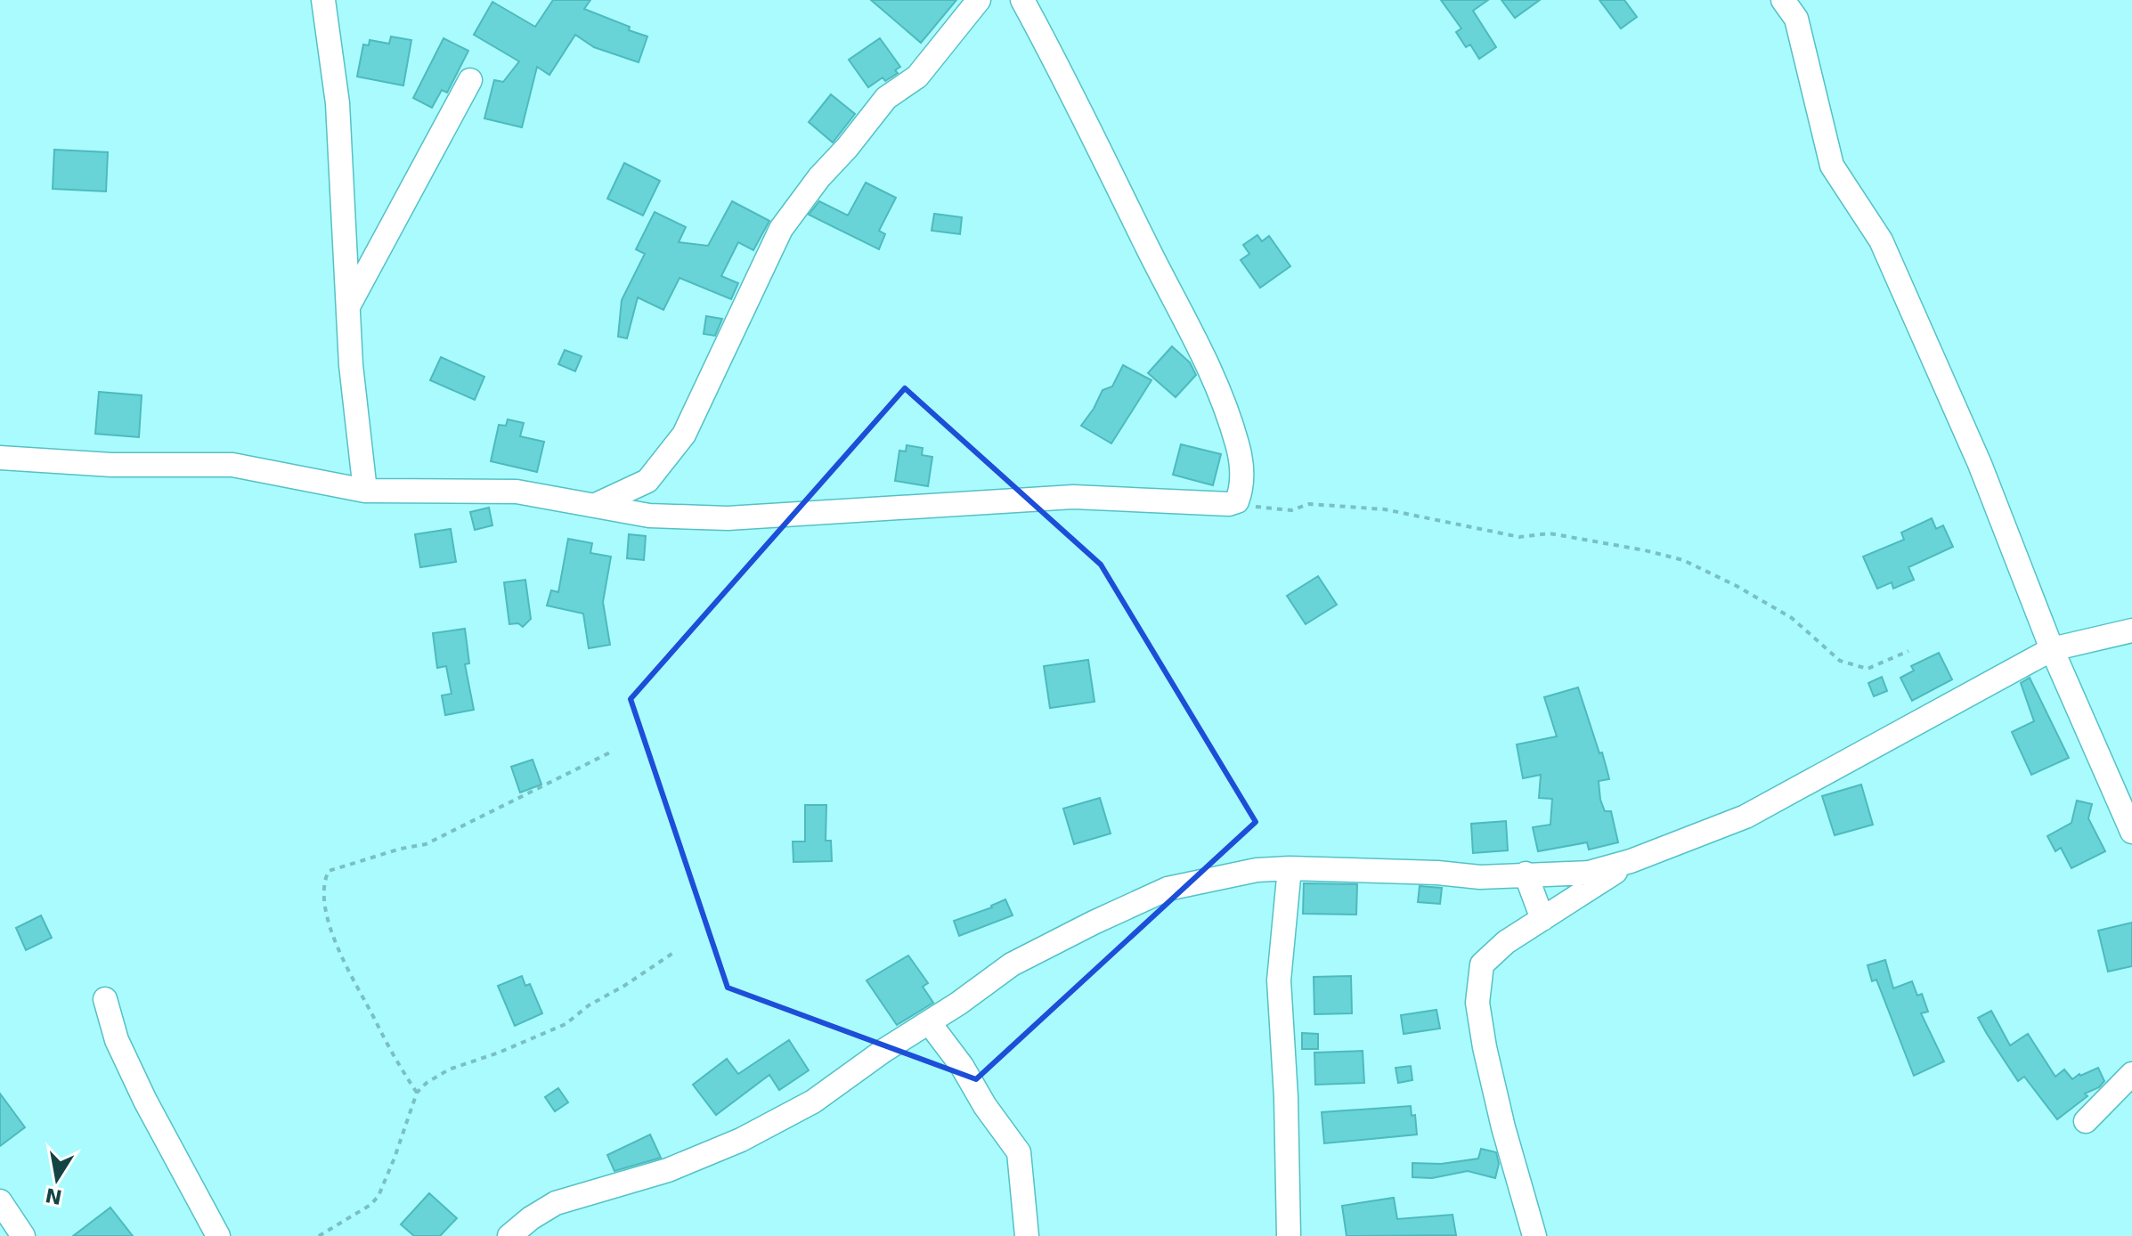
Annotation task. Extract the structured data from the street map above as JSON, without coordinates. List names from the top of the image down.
{
  "north": "bottom"
}
